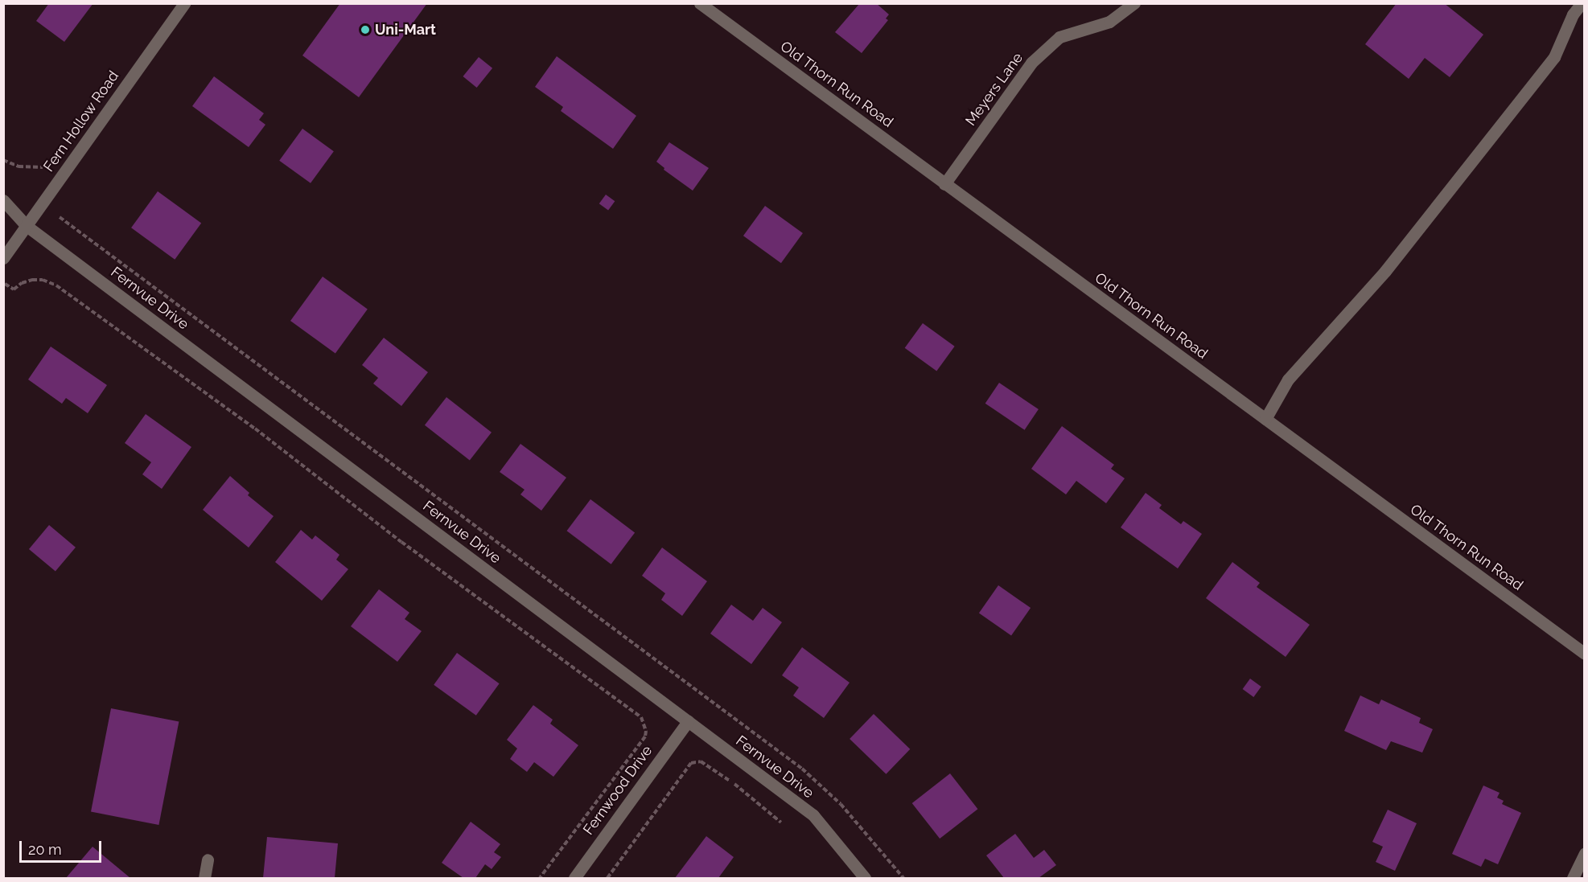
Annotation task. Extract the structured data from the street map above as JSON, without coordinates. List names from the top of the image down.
{
  "streets": {
    "street": [
      "Old Thorn Run Road",
      "Meyers Lane",
      "Fern Hollow Road",
      "Fernvue Drive",
      "Fernwood Drive"
    ]
  },
  "crossings": [
    ["Old Thorn Run Road", "Meyers Lane"],
    ["Fern Hollow Road", "Fernvue Drive"],
    ["Fernvue Drive", "Fernwood Drive"]
  ],
  "places": ["Uni-Mart"],
  "scale_bar": "20 m"
}
